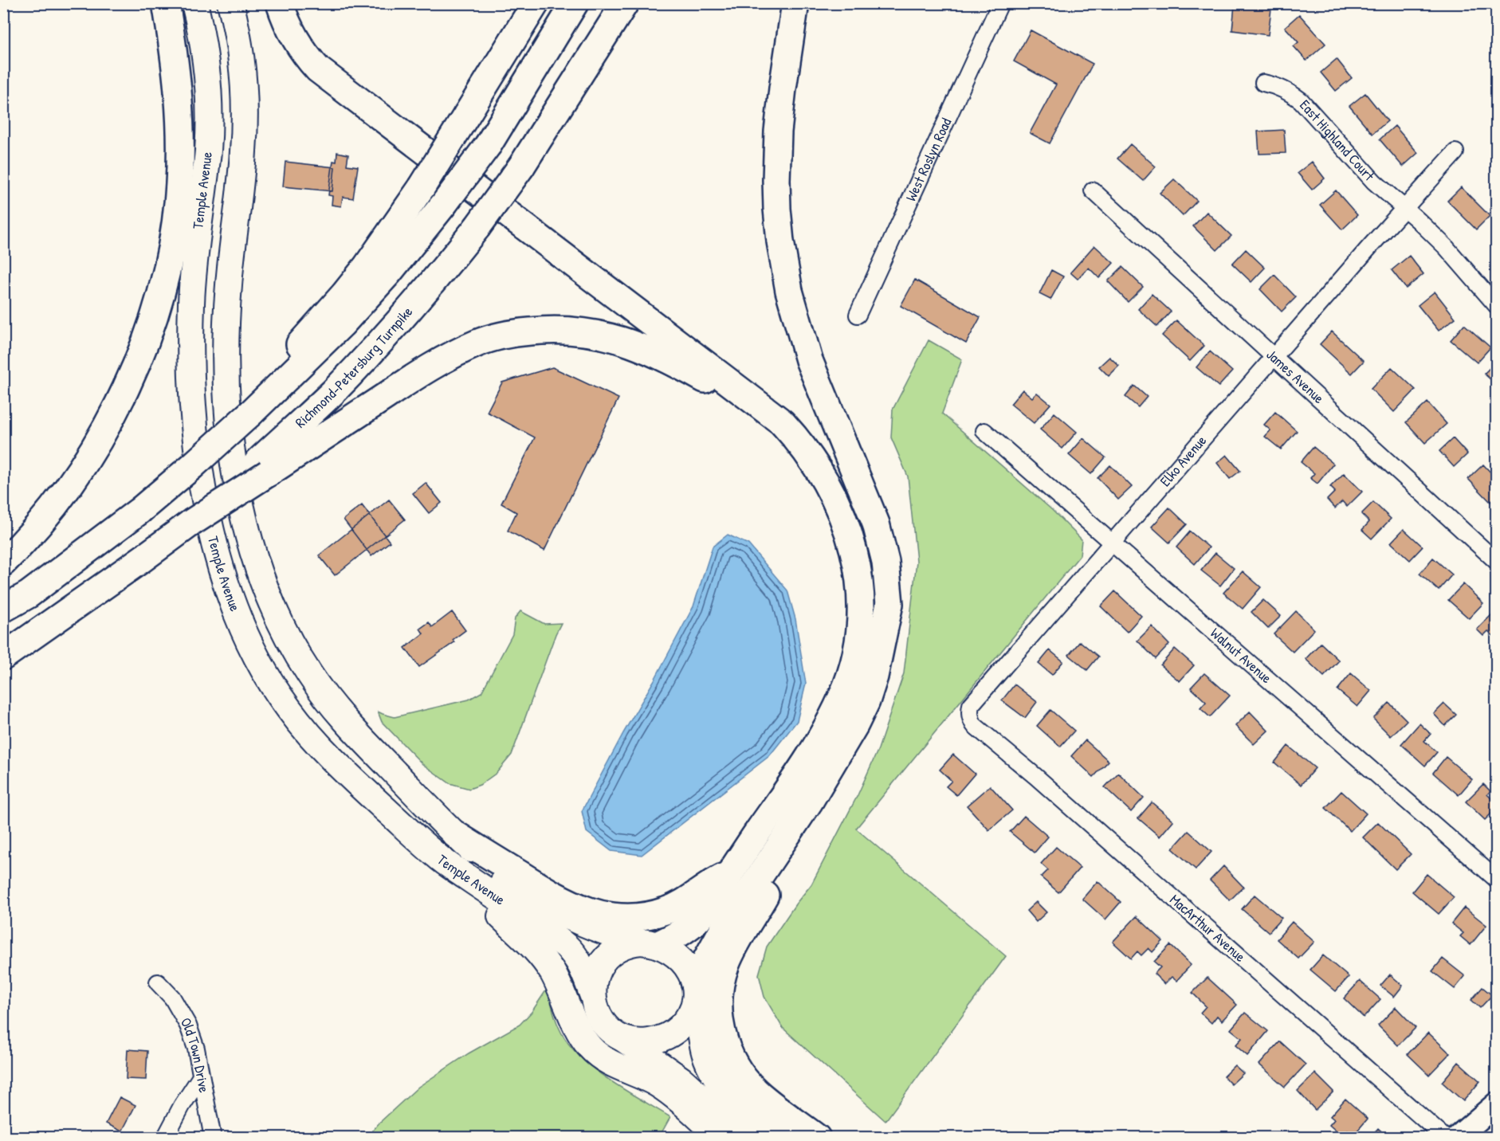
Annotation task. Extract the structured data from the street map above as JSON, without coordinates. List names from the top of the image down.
{
  "streets": {
    "highway": ["Richmond-Petersburg Turnpike"],
    "main road": ["Temple Avenue"],
    "street": [
      "East Highland Court",
      "West Roslyn Road",
      "James Avenue",
      "Elko Avenue",
      "Walnut Avenue",
      "MacArthur Avenue",
      "Old Town Drive"
    ]
  },
  "crossings": [
    ["East Highland Court", "Elko Avenue"],
    ["James Avenue", "Elko Avenue"],
    ["Elko Avenue", "Walnut Avenue"],
    ["Elko Avenue", "MacArthur Avenue"]
  ]
}
